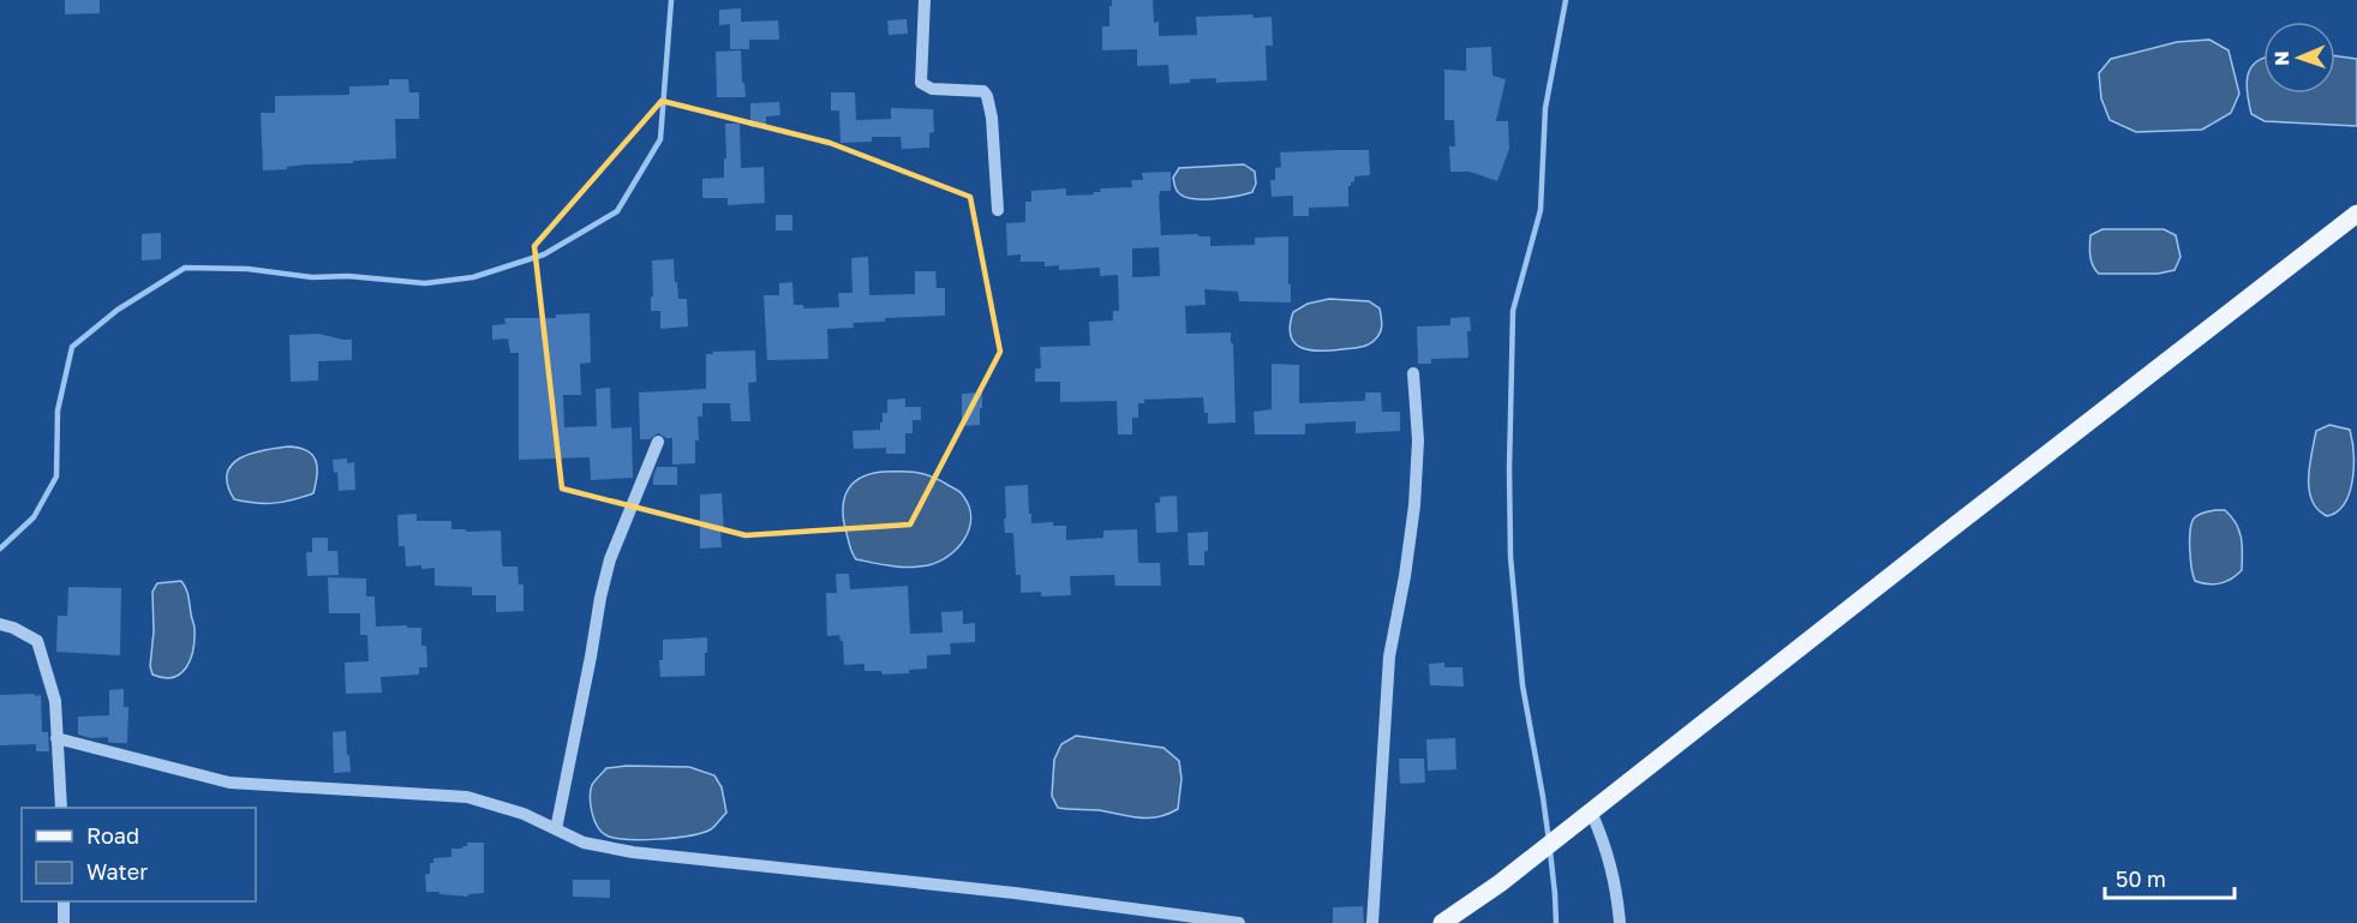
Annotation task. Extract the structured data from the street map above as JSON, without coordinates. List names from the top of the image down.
{
  "legend": ["Road", "Water"],
  "scale_bar": "50 m",
  "north": "left"
}
